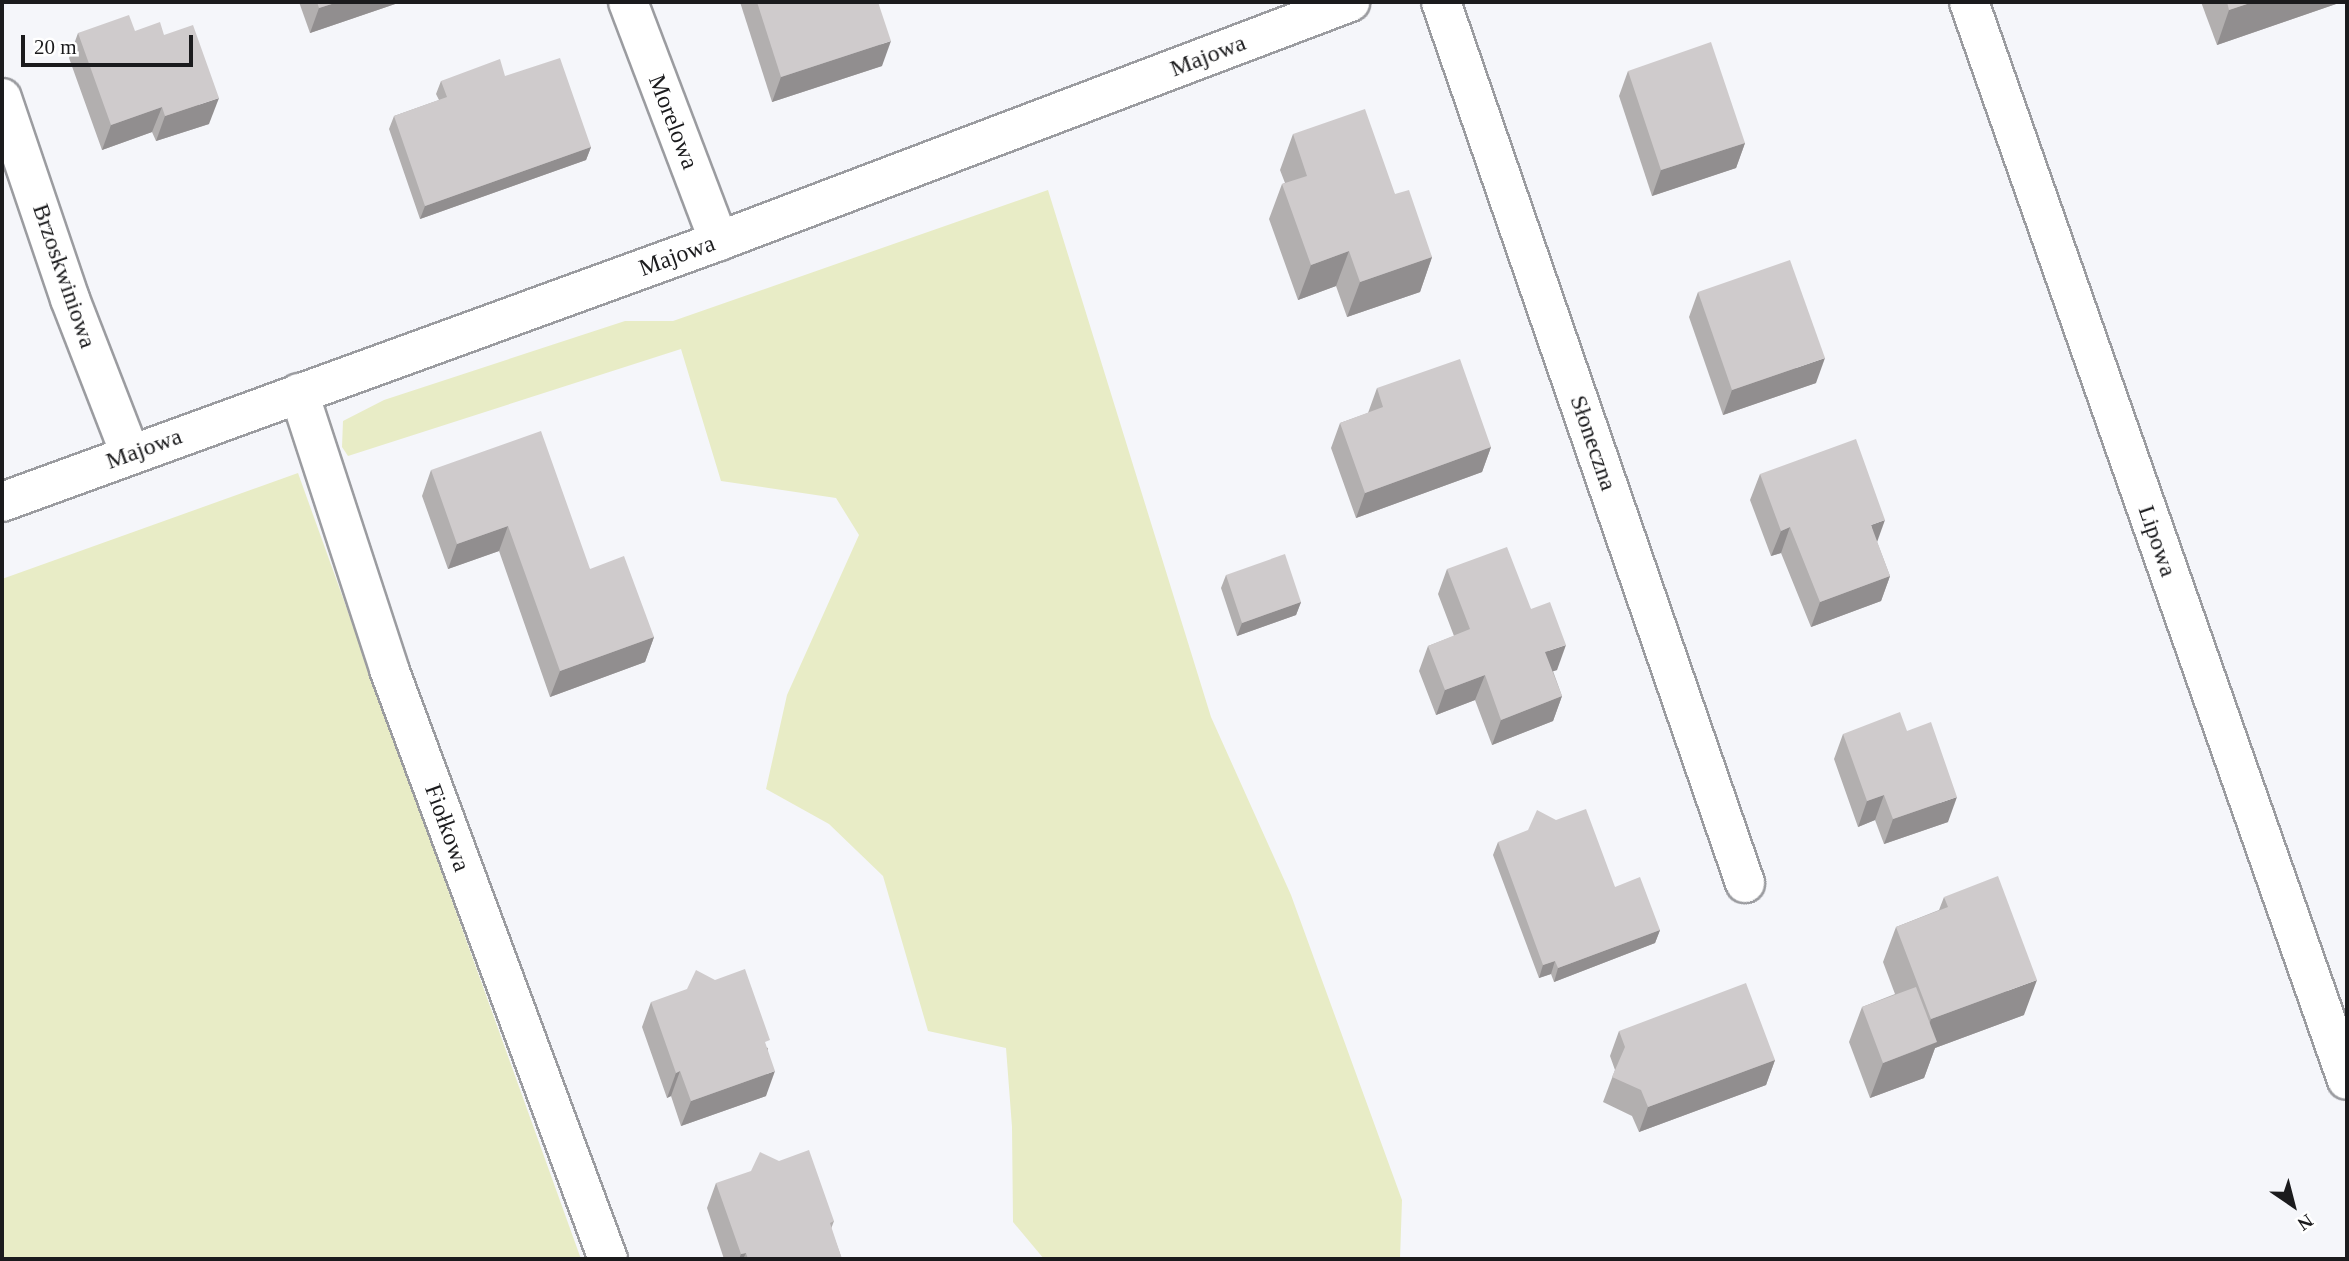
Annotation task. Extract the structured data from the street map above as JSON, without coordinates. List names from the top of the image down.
{
  "streets": {
    "street": [
      "Majowa",
      "Morelowa",
      "Brzoskwiniowa",
      "Słoneczna",
      "Lipowa",
      "Fiołkowa"
    ]
  },
  "crossings": [
    ["Majowa", "Morelowa"],
    ["Majowa", "Brzoskwiniowa"],
    ["Majowa", "Fiołkowa"]
  ],
  "scale_bar": "20 m",
  "north": "bottom right"
}
